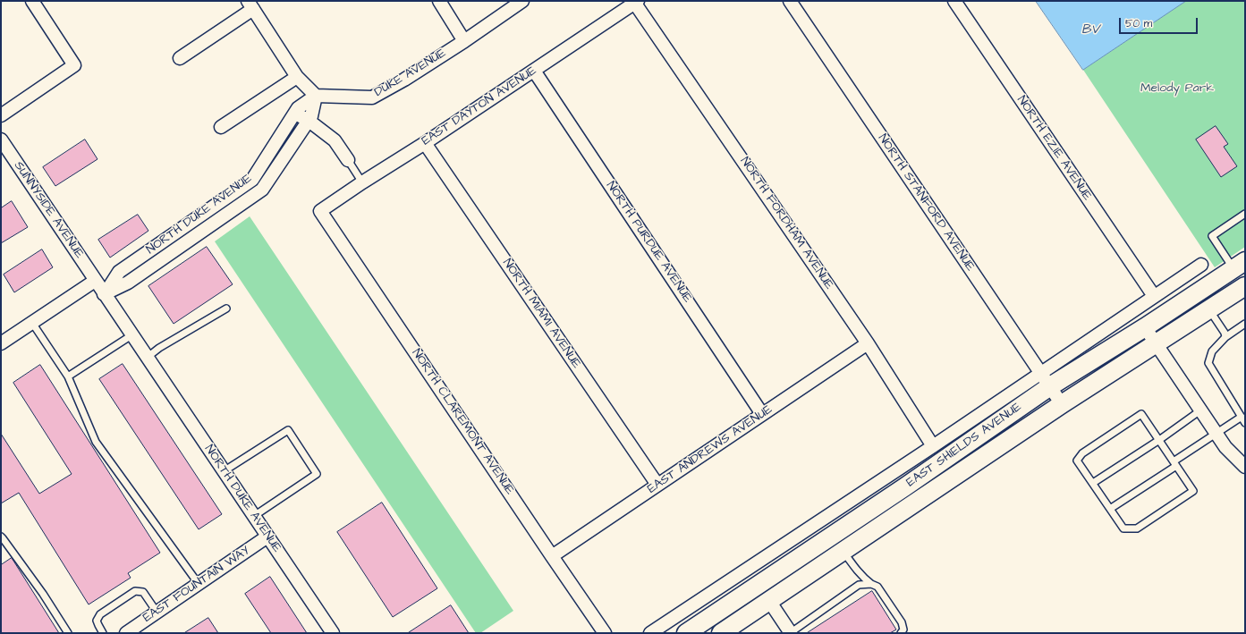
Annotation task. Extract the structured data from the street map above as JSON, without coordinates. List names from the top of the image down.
{
  "streets": {
    "main road": ["EAST SHIELDS AVENUE"],
    "street": [
      "DUKE AVENUE",
      "EAST DAYTON AVENUE",
      "NORTH EZIE AVENUE",
      "NORTH STANFORD AVENUE",
      "SUNNYSIDE AVENUE",
      "NORTH DUKE AVENUE",
      "NORTH FORDHAM AVENUE",
      "NORTH PURDUE AVENUE",
      "NORTH MIAMI AVENUE",
      "NORTH CLAREMONT AVENUE",
      "EAST ANDREWS AVENUE",
      "EAST FOUNTAIN WAY"
    ]
  },
  "crossings": [
    ["DUKE AVENUE", "NORTH DUKE AVENUE"],
    ["EAST DAYTON AVENUE", "NORTH FORDHAM AVENUE"],
    ["EAST DAYTON AVENUE", "NORTH PURDUE AVENUE"],
    ["EAST DAYTON AVENUE", "NORTH MIAMI AVENUE"],
    ["EAST DAYTON AVENUE", "NORTH CLAREMONT AVENUE"],
    ["NORTH EZIE AVENUE", "EAST SHIELDS AVENUE"],
    ["NORTH STANFORD AVENUE", "EAST SHIELDS AVENUE"],
    ["SUNNYSIDE AVENUE", "NORTH DUKE AVENUE"],
    ["NORTH DUKE AVENUE", "EAST FOUNTAIN WAY"],
    ["NORTH FORDHAM AVENUE", "EAST SHIELDS AVENUE"],
    ["NORTH FORDHAM AVENUE", "EAST ANDREWS AVENUE"],
    ["NORTH PURDUE AVENUE", "EAST ANDREWS AVENUE"],
    ["NORTH MIAMI AVENUE", "EAST ANDREWS AVENUE"],
    ["NORTH CLAREMONT AVENUE", "EAST ANDREWS AVENUE"]
  ],
  "water": ["BV"],
  "parks": ["Melody Park"],
  "scale_bar": "50 m"
}
